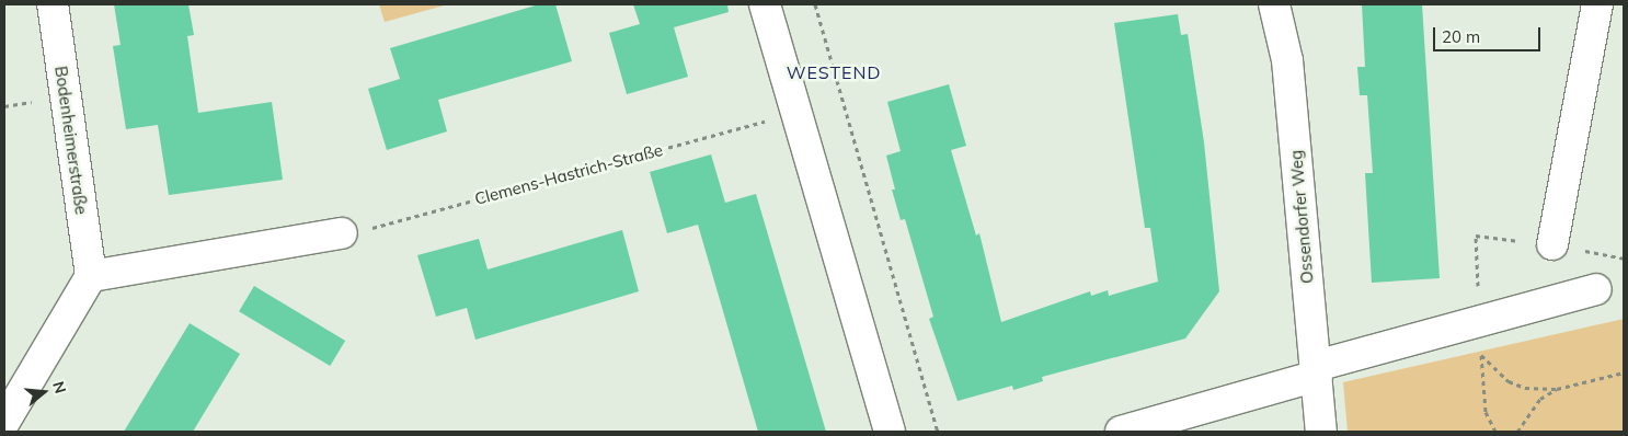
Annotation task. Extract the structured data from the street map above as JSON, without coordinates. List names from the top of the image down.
{
  "streets": {
    "street": ["Bodenheimerstraße", "Ossendorfer Weg"],
    "path": ["Clemens-Hastrich-Straße"]
  },
  "districts": ["WESTEND"],
  "scale_bar": "20 m",
  "north": "right"
}
